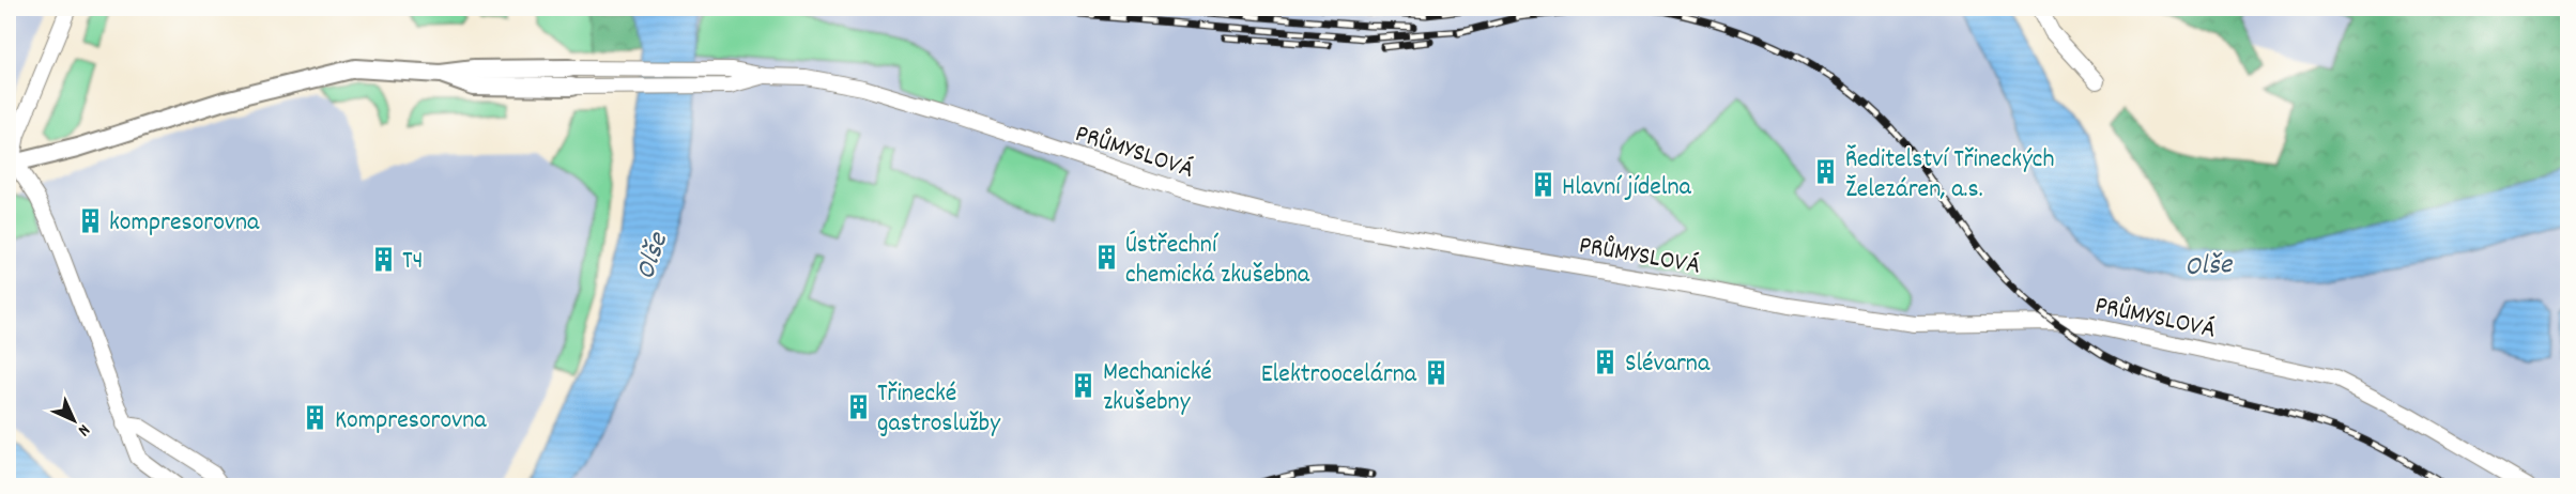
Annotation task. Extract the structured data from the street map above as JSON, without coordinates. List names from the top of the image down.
{
  "streets": {
    "street": ["PRŮMYSLOVÁ"]
  },
  "water": ["Olše"],
  "places": {
    "building": [
      "Ředitelství Třineckých Železáren, a.s.",
      "Hlavní jídelna",
      "kompresorovna",
      "Ústřechní chemická zkušebna",
      "T4",
      "Slévarna",
      "Elektroocelárna",
      "Mechanické zkušebny",
      "Třinecké gastroslužby",
      "Kompresorovna"
    ]
  },
  "north": "bottom right"
}
